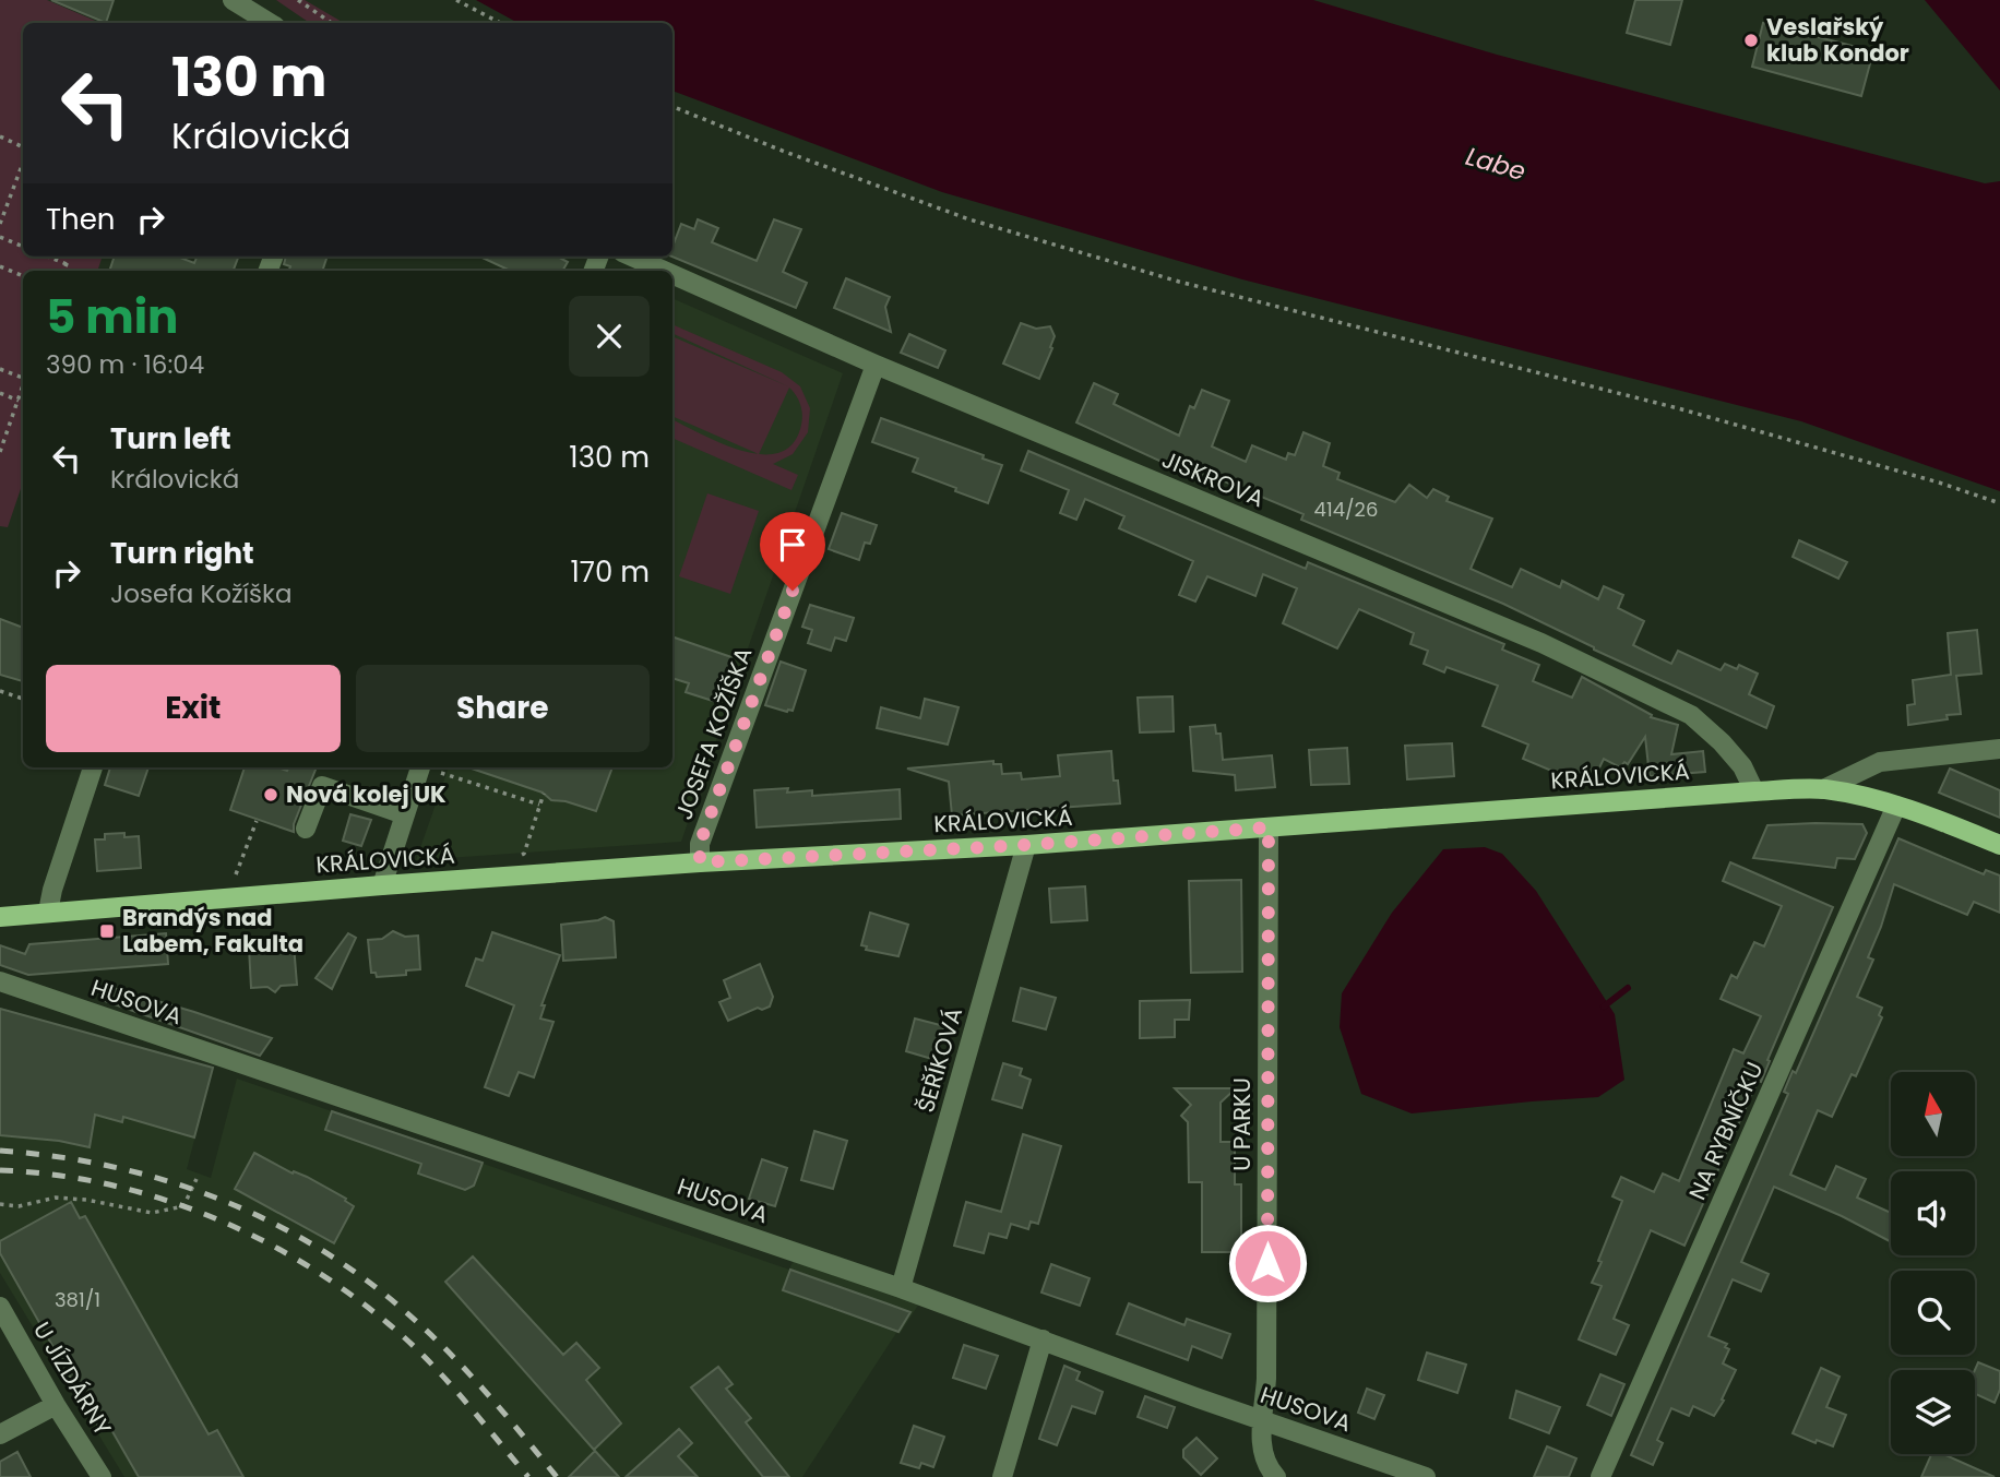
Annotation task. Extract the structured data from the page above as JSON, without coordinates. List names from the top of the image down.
{
  "streets": {
    "main road": ["KRÁLOVICKÁ"],
    "street": [
      "JISKROVA",
      "JOSEFA KOŽÍŠKA",
      "HUSOVA",
      "ŠEŘÍKOVÁ",
      "U PARKU",
      "NA RYBNÍČKU",
      "U JÍZDÁRNY"
    ]
  },
  "crossings": [
    ["JISKROVA", "JOSEFA KOŽÍŠKA"],
    ["JISKROVA", "KRÁLOVICKÁ"],
    ["JOSEFA KOŽÍŠKA", "KRÁLOVICKÁ"],
    ["KRÁLOVICKÁ", "ŠEŘÍKOVÁ"],
    ["KRÁLOVICKÁ", "U PARKU"],
    ["KRÁLOVICKÁ", "NA RYBNÍČKU"],
    ["HUSOVA", "ŠEŘÍKOVÁ"],
    ["HUSOVA", "U PARKU"]
  ],
  "water": ["Labe"],
  "places": {
    "other": ["Veslařský klub Kondor", "Nová kolej UK"],
    "transit": ["Brandýs nad Labem, Fakulta"]
  },
  "house_numbers": ["414/26", "381/1"],
  "north": "top",
  "page": {
    "turn": ["130 m", "Královická"],
    "then": "Then",
    "heading": ["5 min", "390 m · 16:04"],
    "list": [
      {
        "name": "Turn left",
        "note": "Královická",
        "value": "130 m"
      },
      {
        "name": "Turn right",
        "note": "Josefa Kožíška",
        "value": "170 m"
      }
    ],
    "buttons": ["Exit", "Share"]
  }
}
